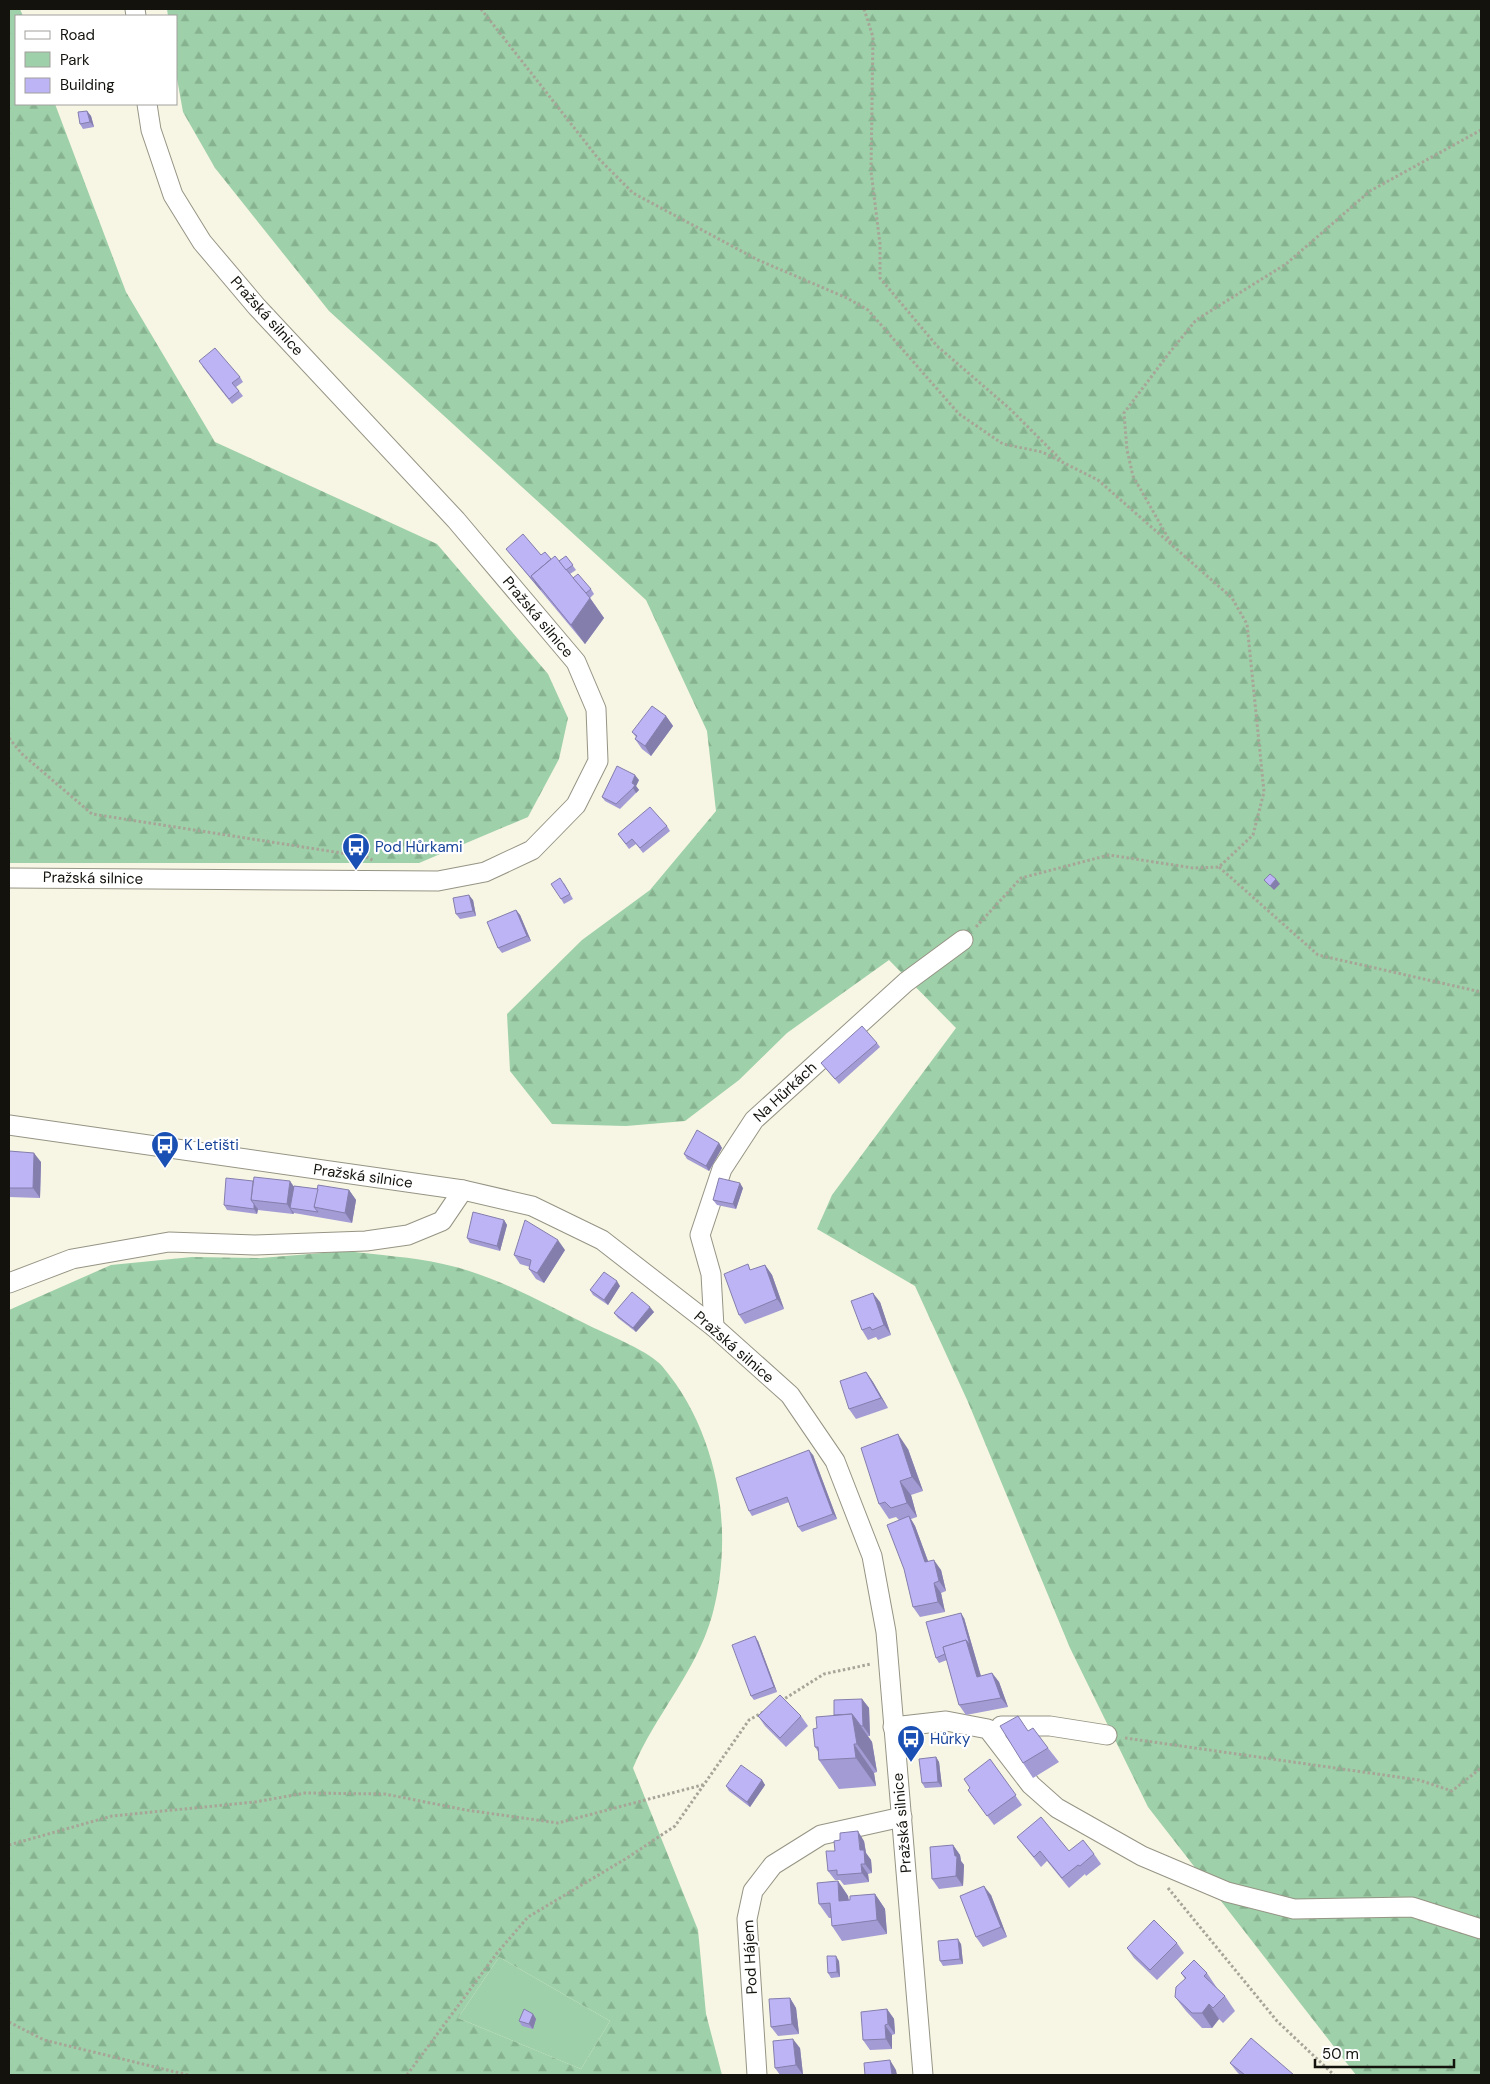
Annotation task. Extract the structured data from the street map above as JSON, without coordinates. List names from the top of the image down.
{
  "streets": {
    "street": ["Pražská silnice", "Na Hůrkách", "Pod Hájem"]
  },
  "crossings": [
    ["Pražská silnice", "Na Hůrkách"],
    ["Pražská silnice", "Pod Hájem"]
  ],
  "places": {
    "bus stop": ["Pod Hůrkami", "K Letišti", "Hůrky"]
  },
  "legend": ["Road", "Park", "Building"],
  "scale_bar": "50 m"
}
